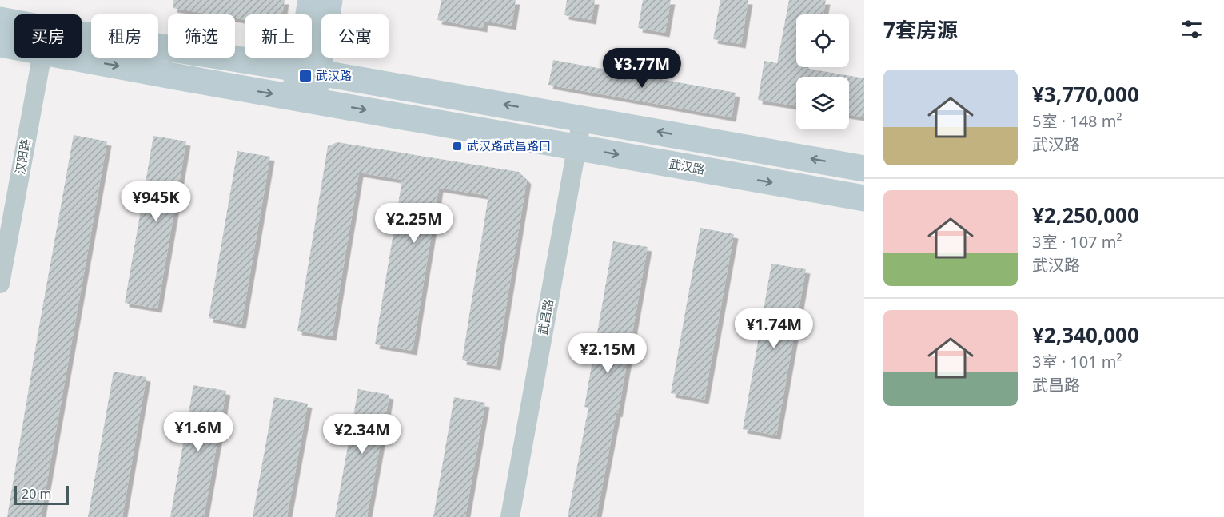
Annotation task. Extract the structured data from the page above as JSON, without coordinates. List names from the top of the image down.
{
  "streets": {
    "main road": ["武汉路"],
    "street": ["汉阳路", "武昌路"]
  },
  "crossings": [
    ["武汉路", "武昌路"]
  ],
  "places": {
    "transit": ["武汉路", "武汉路武昌路口"]
  },
  "scale_bar": "20 m",
  "page": {
    "heading": "7套房源",
    "chip": [
      "买房",
      "租房",
      "筛选",
      "新上",
      "公寓"
    ],
    "price": [
      "¥3.77M",
      "¥945K",
      "¥2.25M",
      "¥1.74M",
      "¥2.15M",
      "¥1.6M",
      "¥2.34M"
    ],
    "list": [
      {
        "name": "¥3,770,000",
        "note": "5室 · 148 m² · 武汉路"
      },
      {
        "name": "¥2,250,000",
        "note": "3室 · 107 m² · 武汉路"
      },
      {
        "name": "¥2,340,000",
        "note": "3室 · 101 m² · 武昌路"
      }
    ],
    "scale": "20 m"
  }
}
